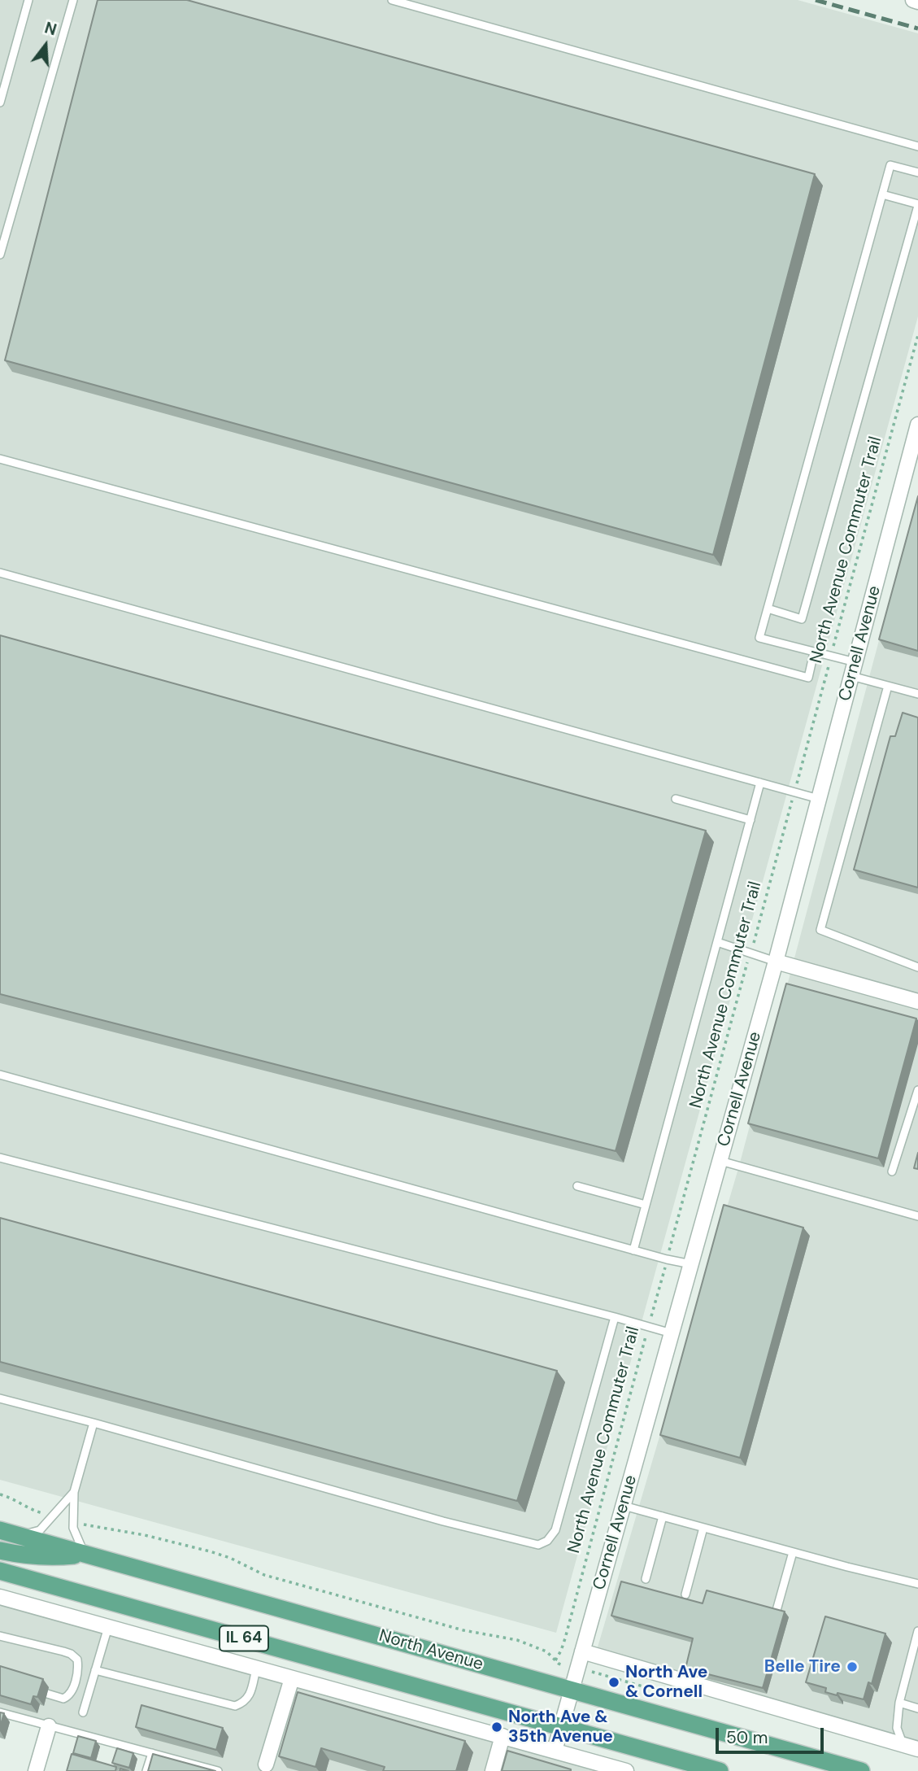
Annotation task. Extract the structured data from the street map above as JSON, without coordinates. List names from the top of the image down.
{
  "streets": {
    "main road": ["IL 64", "North Avenue"],
    "street": ["Cornell Avenue"],
    "path": ["North Avenue Commuter Trail"]
  },
  "crossings": [
    ["Cornell Avenue", "IL 64"],
    ["Cornell Avenue", "North Avenue"]
  ],
  "places": ["Belle Tire", "North Ave & Cornell", "North Ave & 35th Avenue"],
  "scale_bar": "50 m",
  "north": "top"
}
